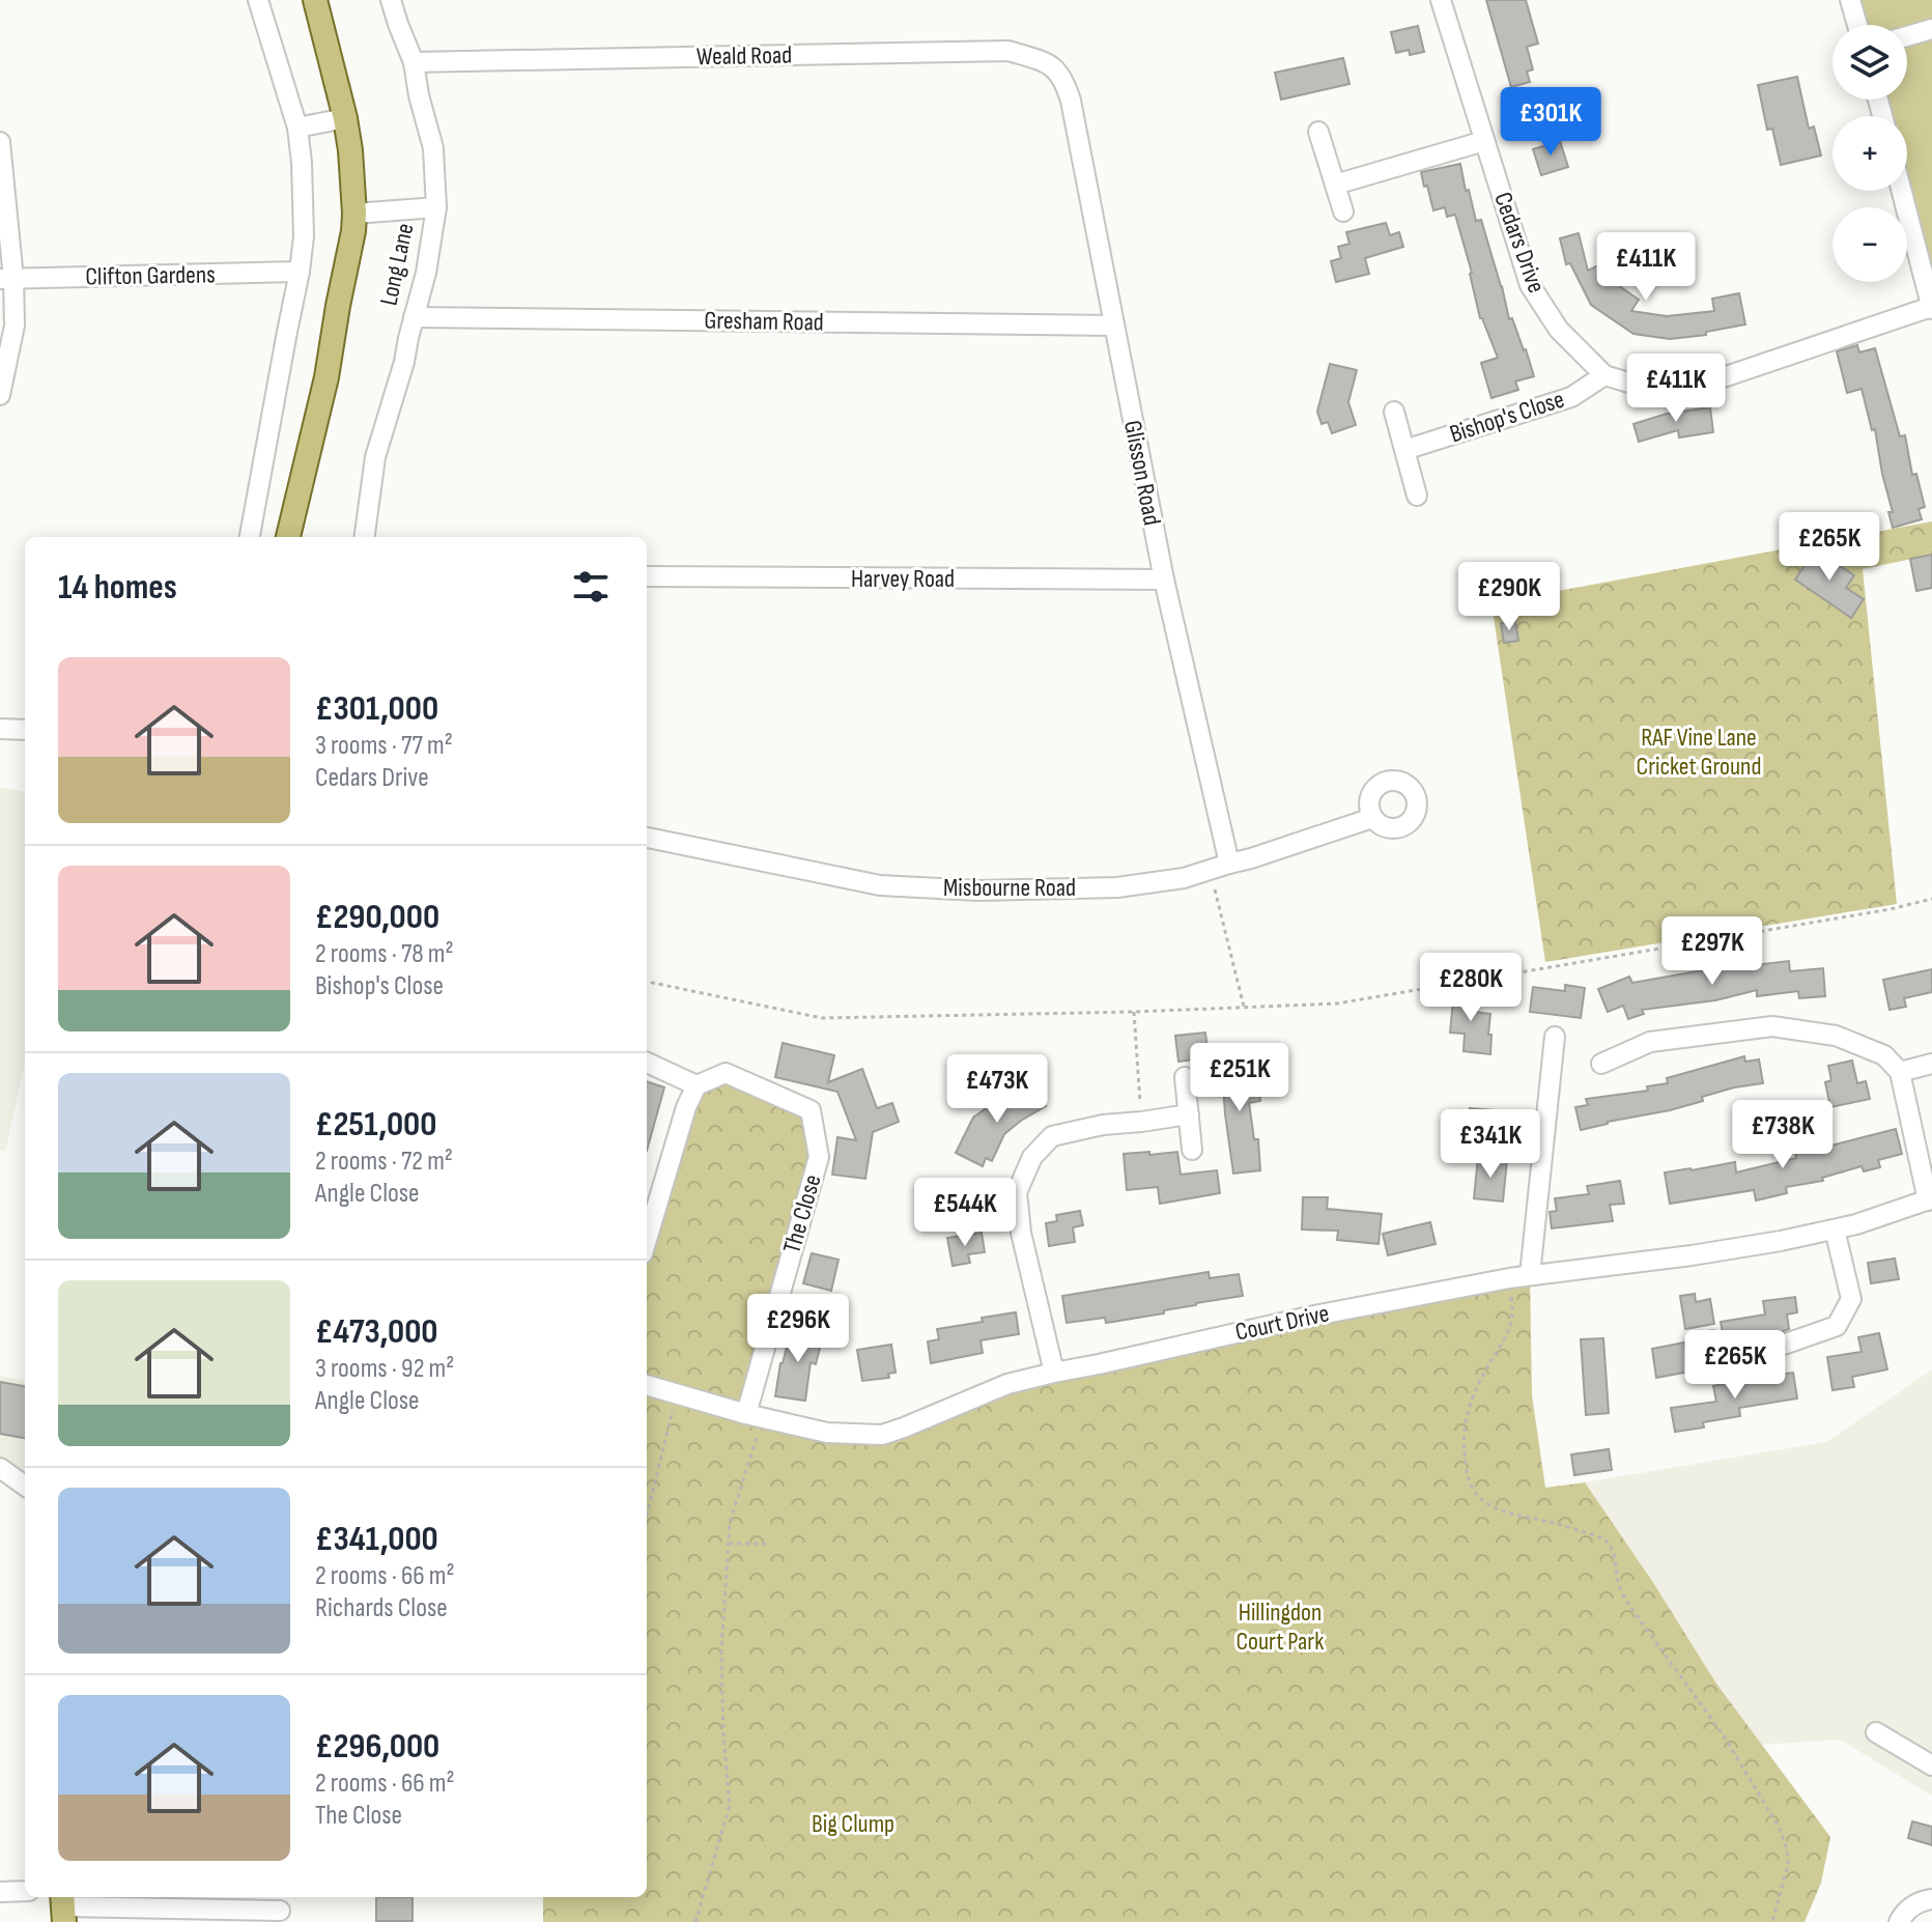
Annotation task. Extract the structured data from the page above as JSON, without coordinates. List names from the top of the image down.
{
  "streets": {
    "main road": ["Long Lane"],
    "street": [
      "Weald Road",
      "Cedars Drive",
      "Clifton Gardens",
      "Gresham Road",
      "Bishop's Close",
      "Glisson Road",
      "Harvey Road",
      "Misbourne Road",
      "The Close",
      "Court Drive"
    ]
  },
  "crossings": [
    ["Weald Road", "Long Lane"],
    ["Weald Road", "Glisson Road"],
    ["Cedars Drive", "Bishop's Close"],
    ["Long Lane", "Gresham Road"],
    ["Gresham Road", "Glisson Road"],
    ["Glisson Road", "Harvey Road"],
    ["Glisson Road", "Misbourne Road"],
    ["The Close", "Court Drive"]
  ],
  "parks": ["RAF Vine Lane Cricket Ground", "Hillingdon Court Park", "Big Clump"],
  "page": {
    "map_buttons": ["+", "−"],
    "price": [
      "£301K",
      "£411K",
      "£411K",
      "£265K",
      "£290K",
      "£297K",
      "£280K",
      "£251K",
      "£473K",
      "£738K",
      "£341K",
      "£544K",
      "£296K",
      "£265K"
    ],
    "heading": "14 homes",
    "list": [
      {
        "name": "£301,000",
        "note": "3 rooms · 77 m² · Cedars Drive"
      },
      {
        "name": "£290,000",
        "note": "2 rooms · 78 m² · Bishop's Close"
      },
      {
        "name": "£251,000",
        "note": "2 rooms · 72 m² · Angle Close"
      },
      {
        "name": "£473,000",
        "note": "3 rooms · 92 m² · Angle Close"
      },
      {
        "name": "£341,000",
        "note": "2 rooms · 66 m² · Richards Close"
      },
      {
        "name": "£296,000",
        "note": "2 rooms · 66 m² · The Close"
      }
    ]
  }
}
